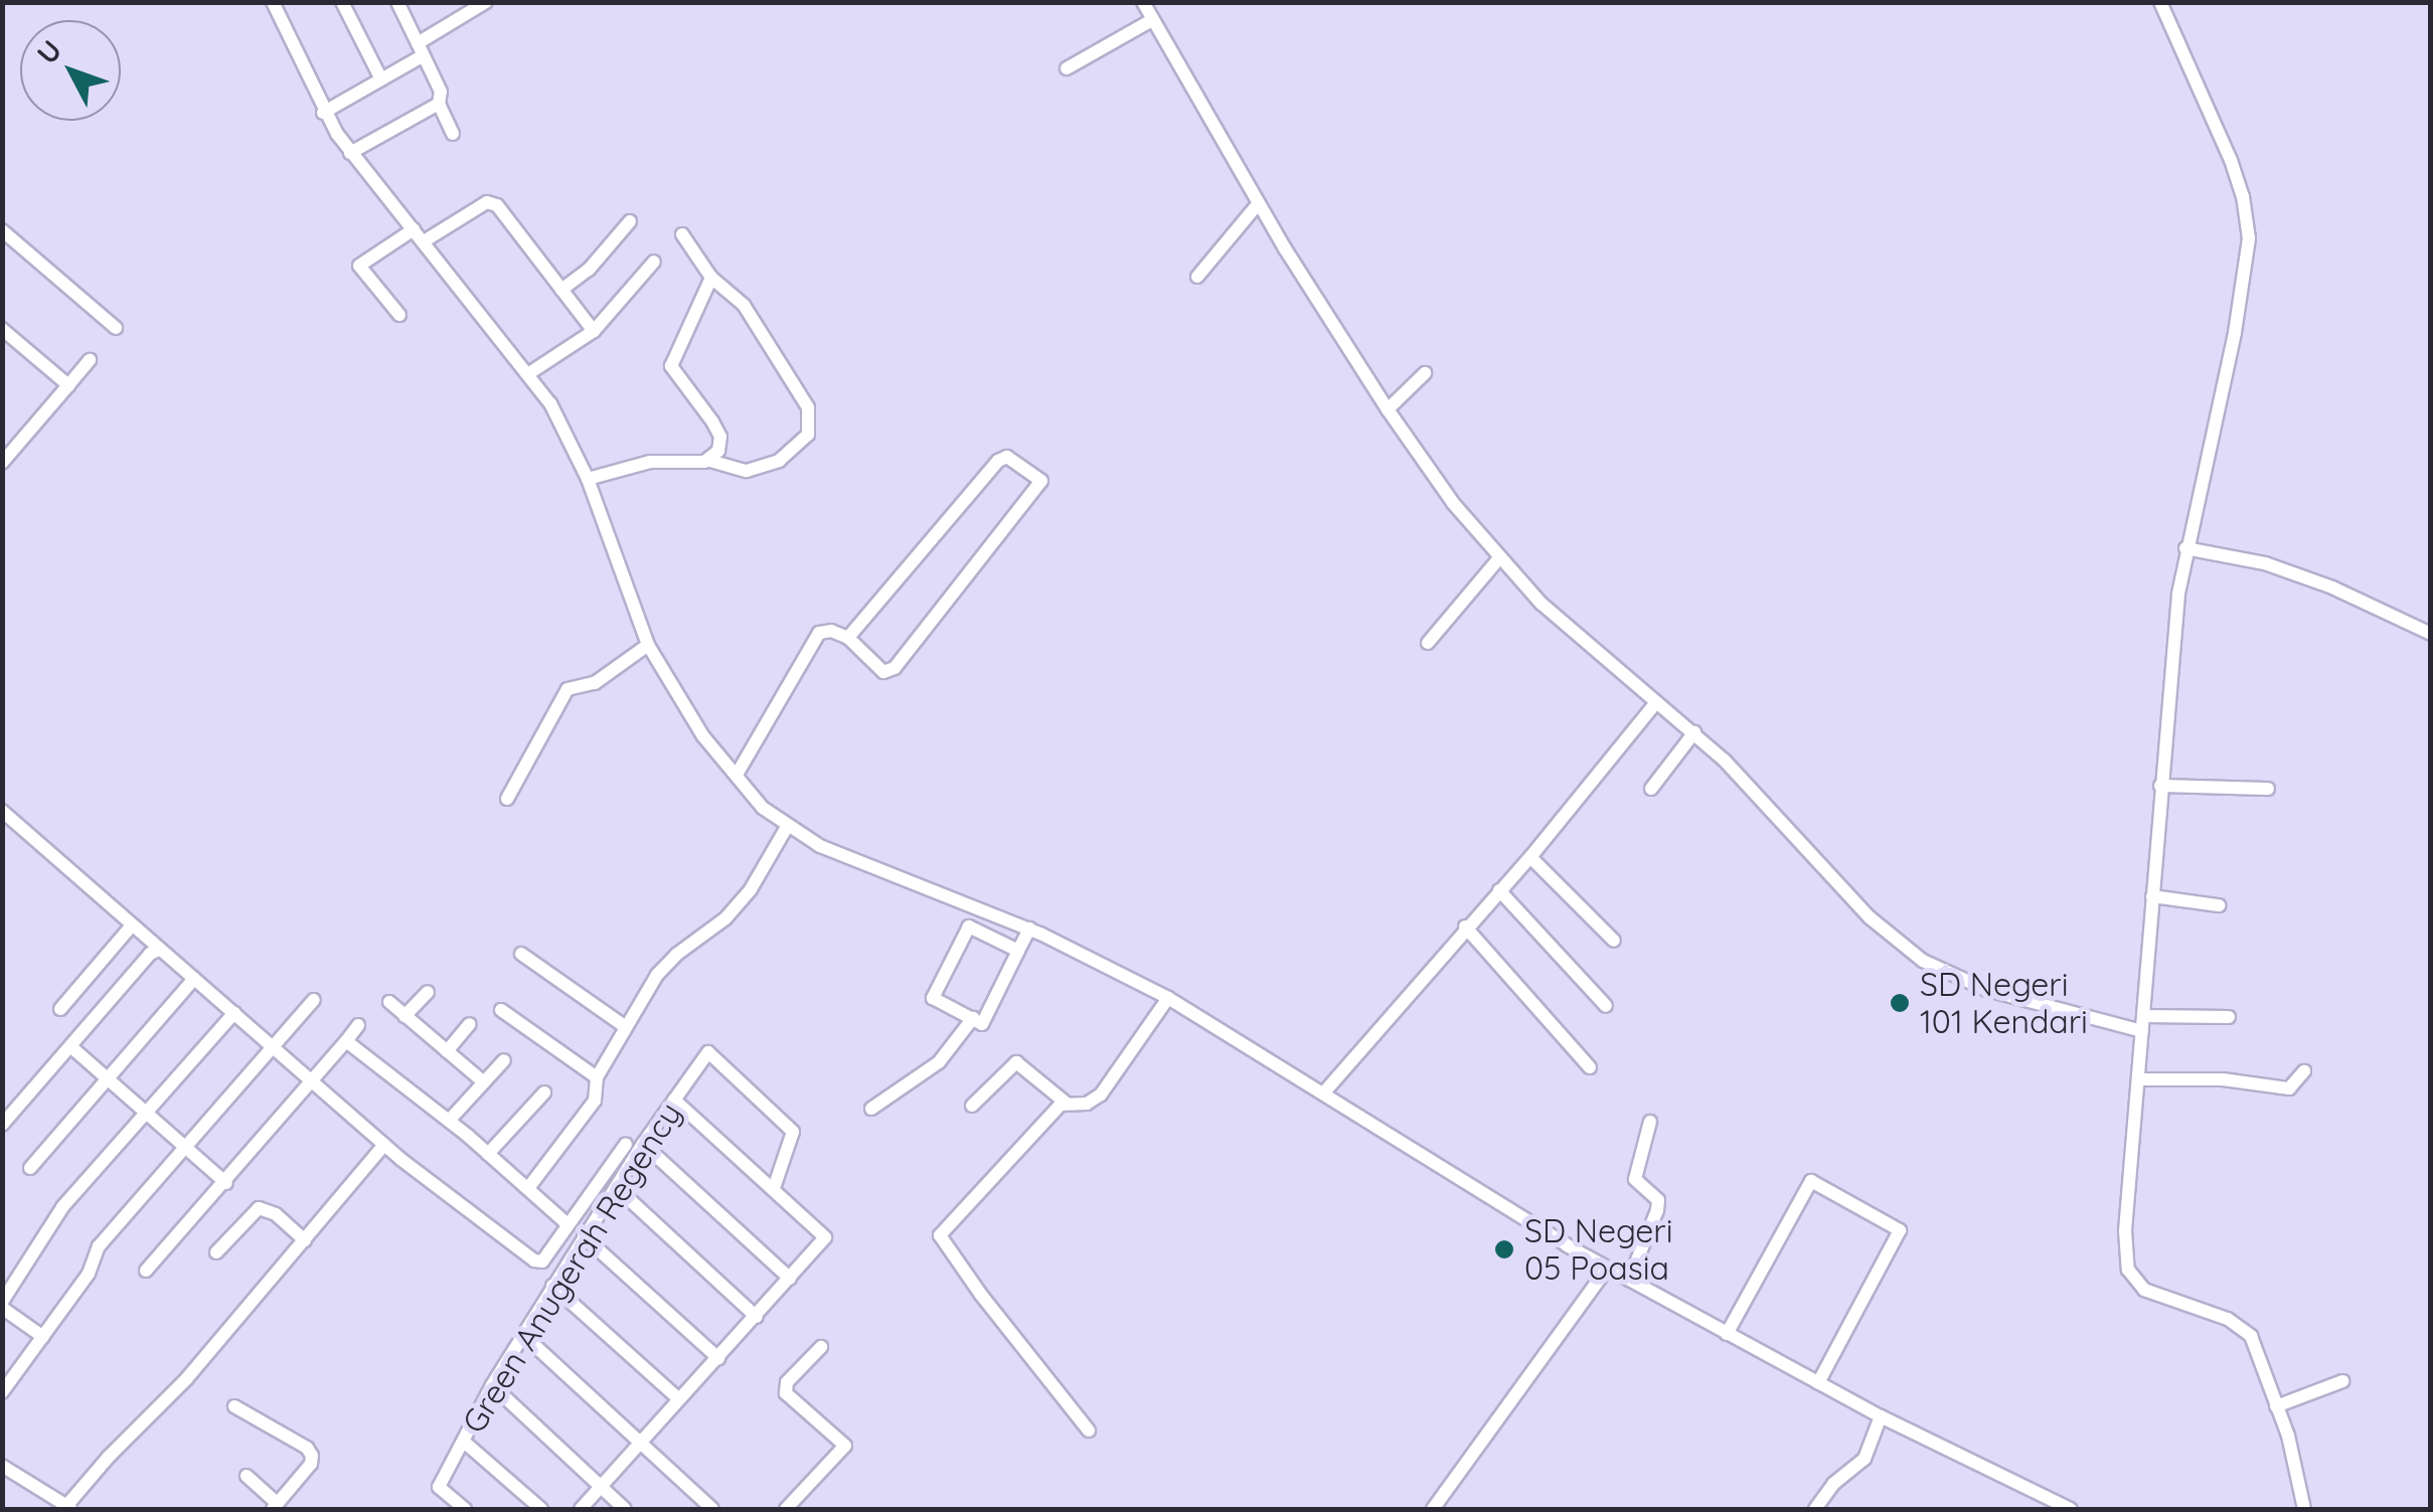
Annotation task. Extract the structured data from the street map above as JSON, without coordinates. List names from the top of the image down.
{
  "streets": {
    "street": ["Green Anugerah Regency"]
  },
  "places": ["SD Negeri 101 Kendari", "SD Negeri 05 Poasia"],
  "north": "top left"
}
